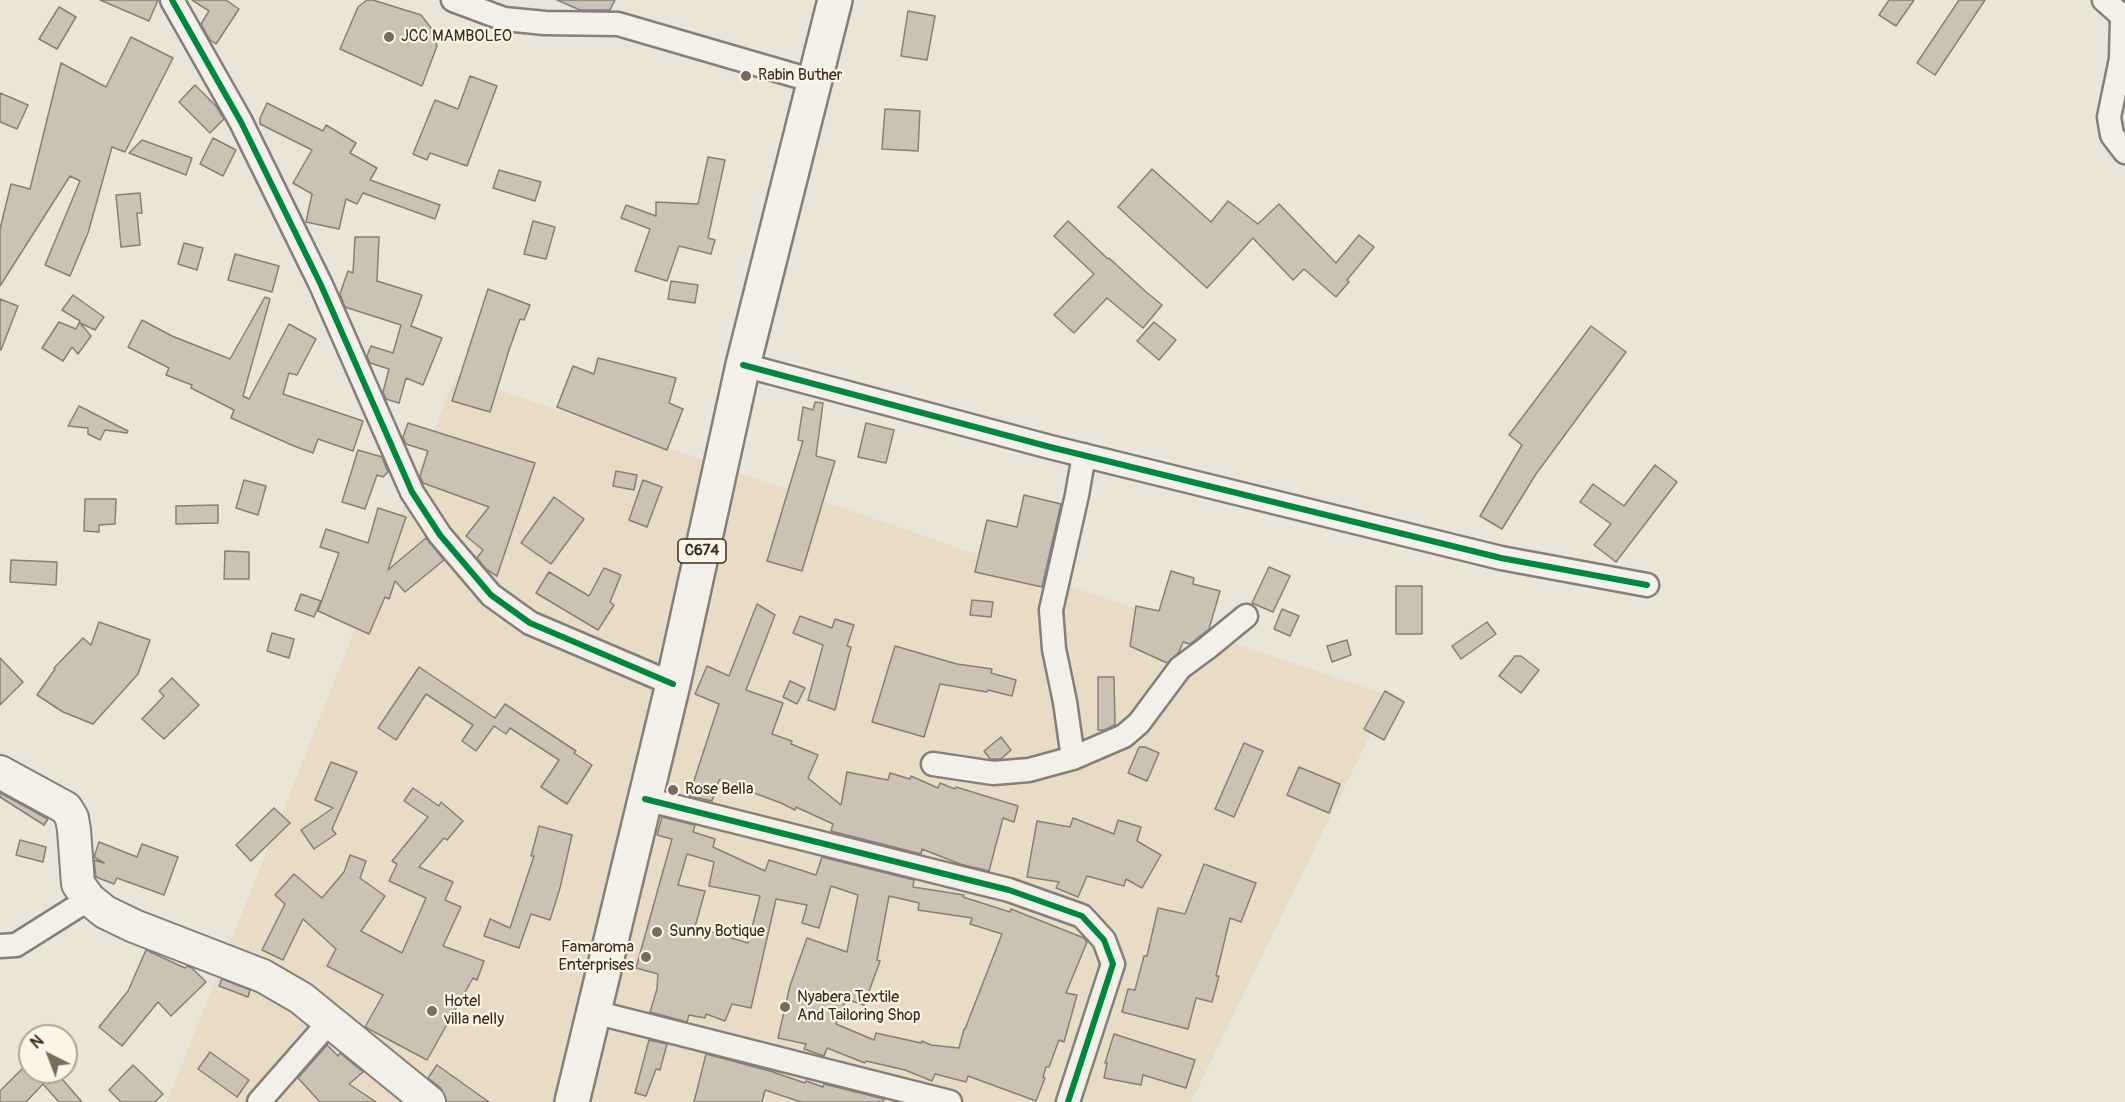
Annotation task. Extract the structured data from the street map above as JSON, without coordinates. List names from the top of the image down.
{
  "streets": {
    "main road": ["C674"]
  },
  "places": [
    "JCC MAMBOLEO",
    "Rabin Buther",
    "Rose Bella",
    "Sunny Botique",
    "Famaroma Enterprises",
    "Nyabera Textile And Tailoring Shop",
    "Hotel villa nelly"
  ],
  "north": "top left"
}
